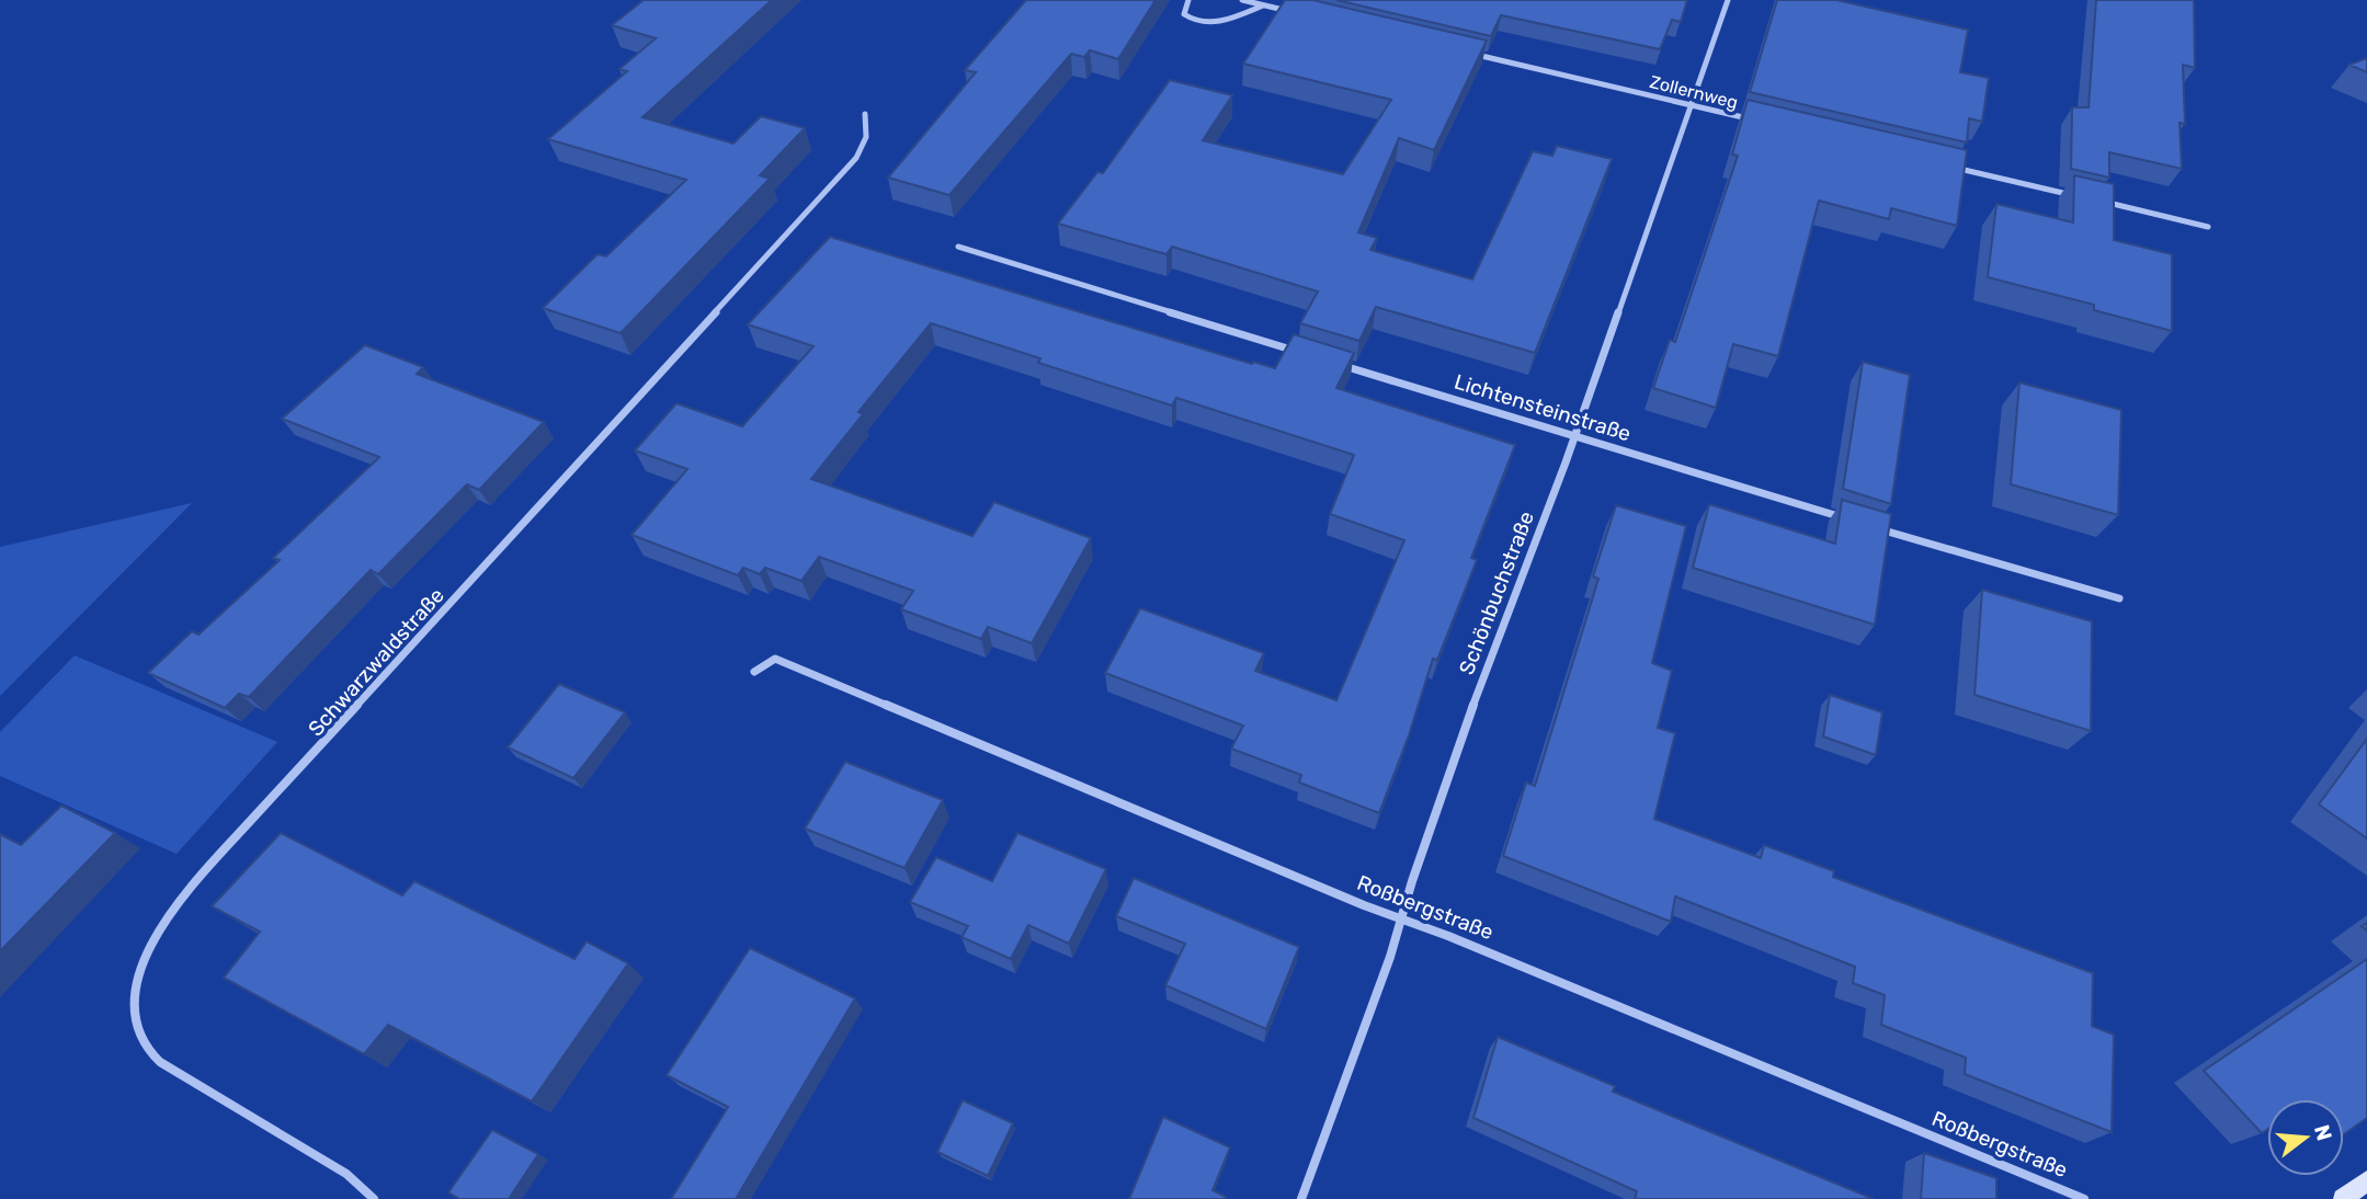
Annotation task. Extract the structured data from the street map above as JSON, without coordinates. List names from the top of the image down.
{
  "streets": {
    "street": [
      "Zollernweg",
      "Lichtensteinstraße",
      "Schönbuchstraße",
      "Schwarzwaldstraße",
      "Roßbergstraße"
    ]
  },
  "crossings": [
    ["Zollernweg", "Schönbuchstraße"],
    ["Lichtensteinstraße", "Schönbuchstraße"],
    ["Schönbuchstraße", "Roßbergstraße"]
  ],
  "north": "right"
}
